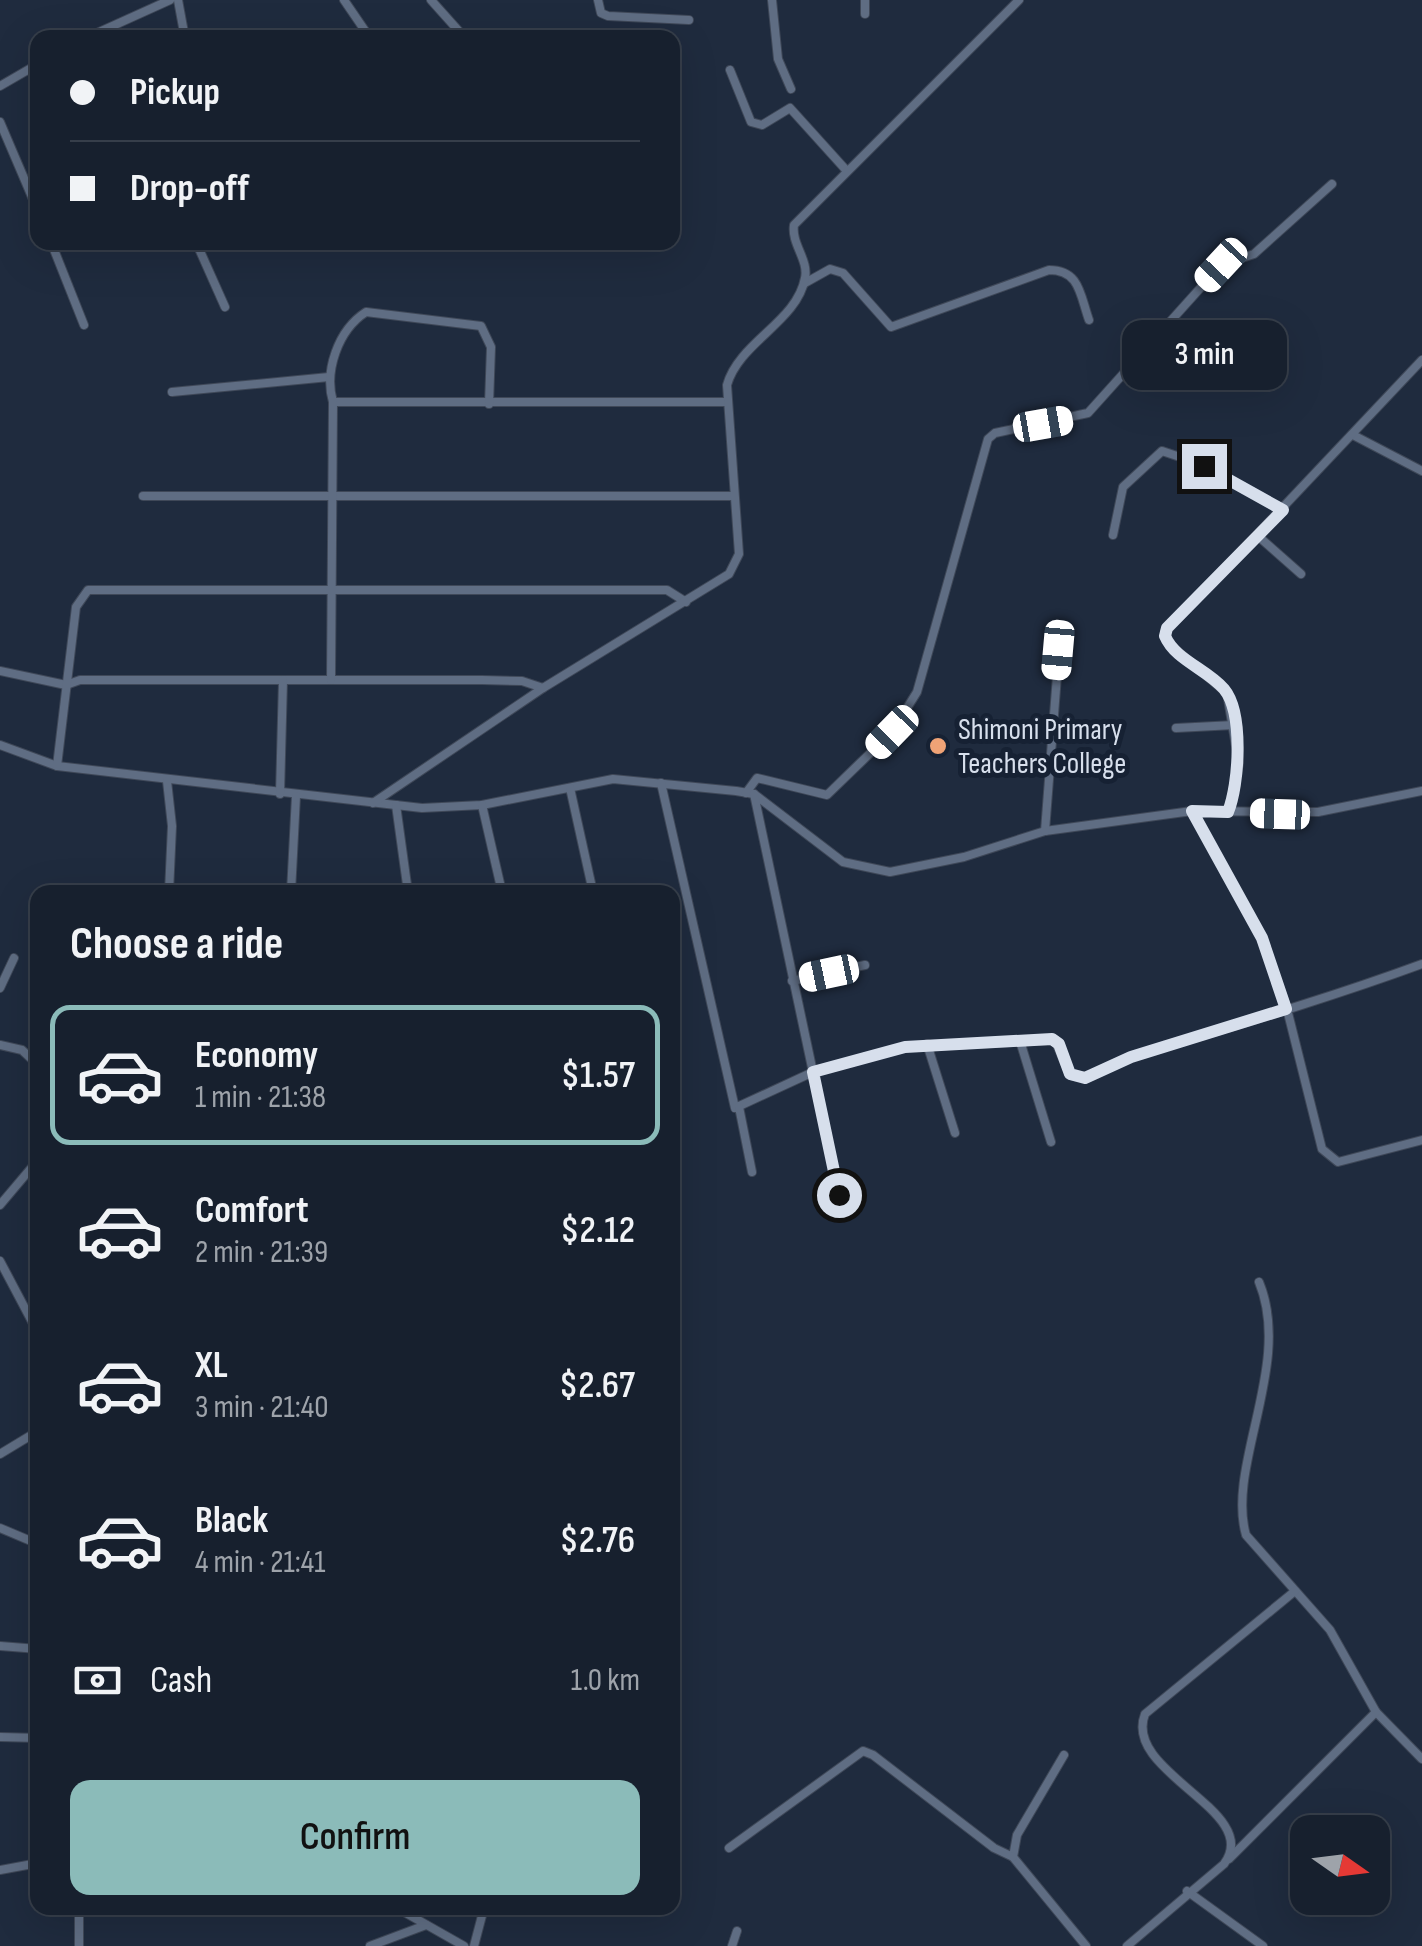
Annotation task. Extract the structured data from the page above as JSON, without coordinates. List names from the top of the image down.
{
  "places": ["Shimoni Primary Teachers College"],
  "north": "right",
  "page": {
    "banner": ["Pickup", "Drop-off"],
    "bubble": "3 min",
    "heading": "Choose a ride",
    "list": [
      {
        "name": "Economy",
        "note": "1 min · 21:38",
        "value": "$1.57"
      },
      {
        "name": "Comfort",
        "note": "2 min · 21:39",
        "value": "$2.12"
      },
      {
        "name": "XL",
        "note": "3 min · 21:40",
        "value": "$2.67"
      },
      {
        "name": "Black",
        "note": "4 min · 21:41",
        "value": "$2.76"
      }
    ],
    "pay": ["Cash", "1.0 km"],
    "buttons": "Confirm"
  }
}
